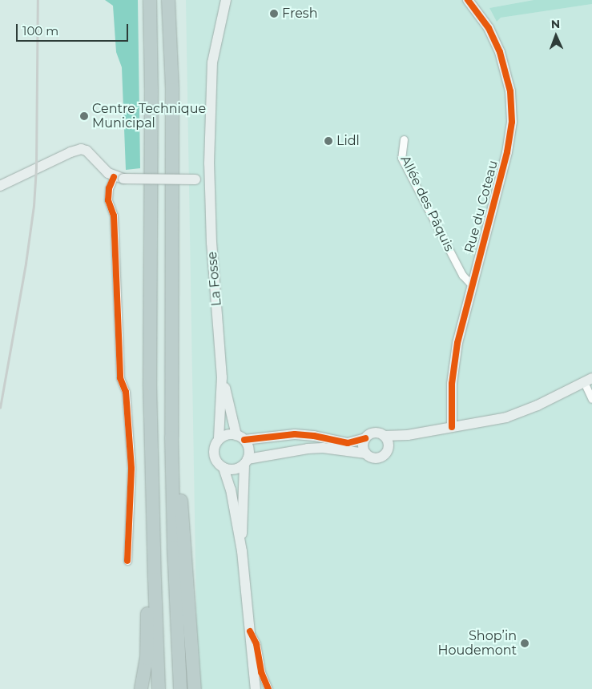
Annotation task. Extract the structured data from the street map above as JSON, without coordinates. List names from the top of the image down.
{
  "streets": {
    "street": ["Allée des Pâquis", "Rue du Coteau", "La Fosse"]
  },
  "crossings": [
    ["Allée des Pâquis", "Rue du Coteau"]
  ],
  "places": [
    "Fresh",
    "Centre Technique Municipal",
    "Lidl",
    "Shop’in Houdemont"
  ],
  "scale_bar": "100 m",
  "north": "top"
}
